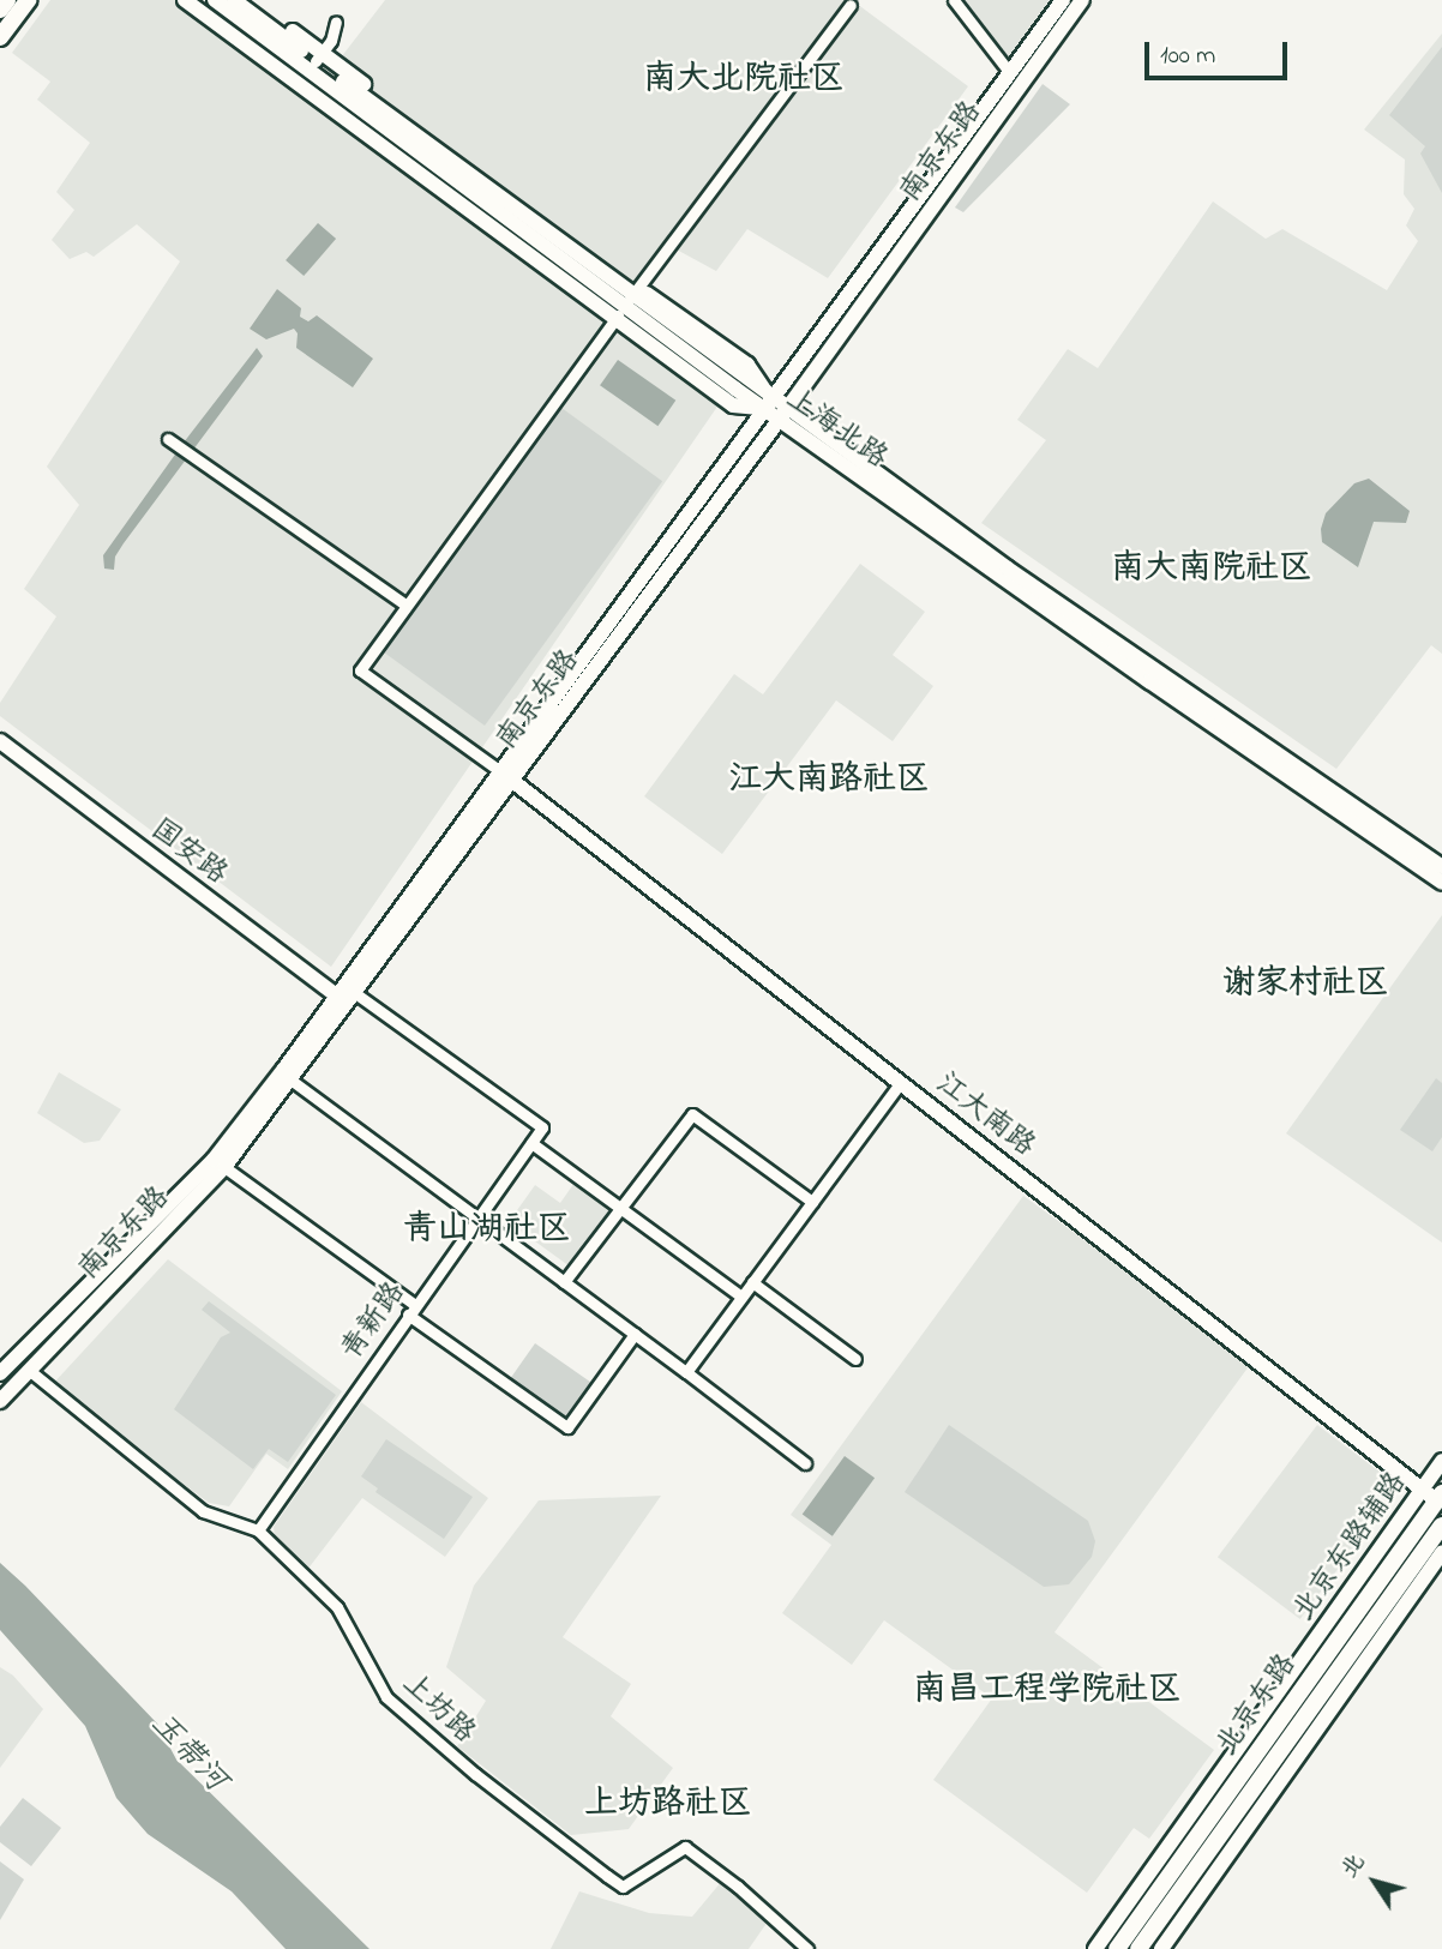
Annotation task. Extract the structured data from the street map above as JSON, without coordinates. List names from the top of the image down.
{
  "streets": {
    "main road": [
      "南京东路",
      "上海北路",
      "国安路",
      "江大南路",
      "北京东路辅路",
      "北京东路"
    ],
    "street": ["青新路", "上坊路"]
  },
  "crossings": [
    ["南京东路", "上海北路"],
    ["南京东路", "国安路"],
    ["南京东路", "江大南路"],
    ["南京东路", "上坊路"],
    ["江大南路", "北京东路辅路"],
    ["江大南路", "北京东路"],
    ["青新路", "上坊路"]
  ],
  "districts": [
    "南大北院社区",
    "南大南院社区",
    "江大南路社区",
    "谢家村社区",
    "青山湖社区",
    "南昌工程学院社区",
    "上坊路社区"
  ],
  "water": ["玉带河"],
  "scale_bar": "100 m",
  "north": "top left"
}
